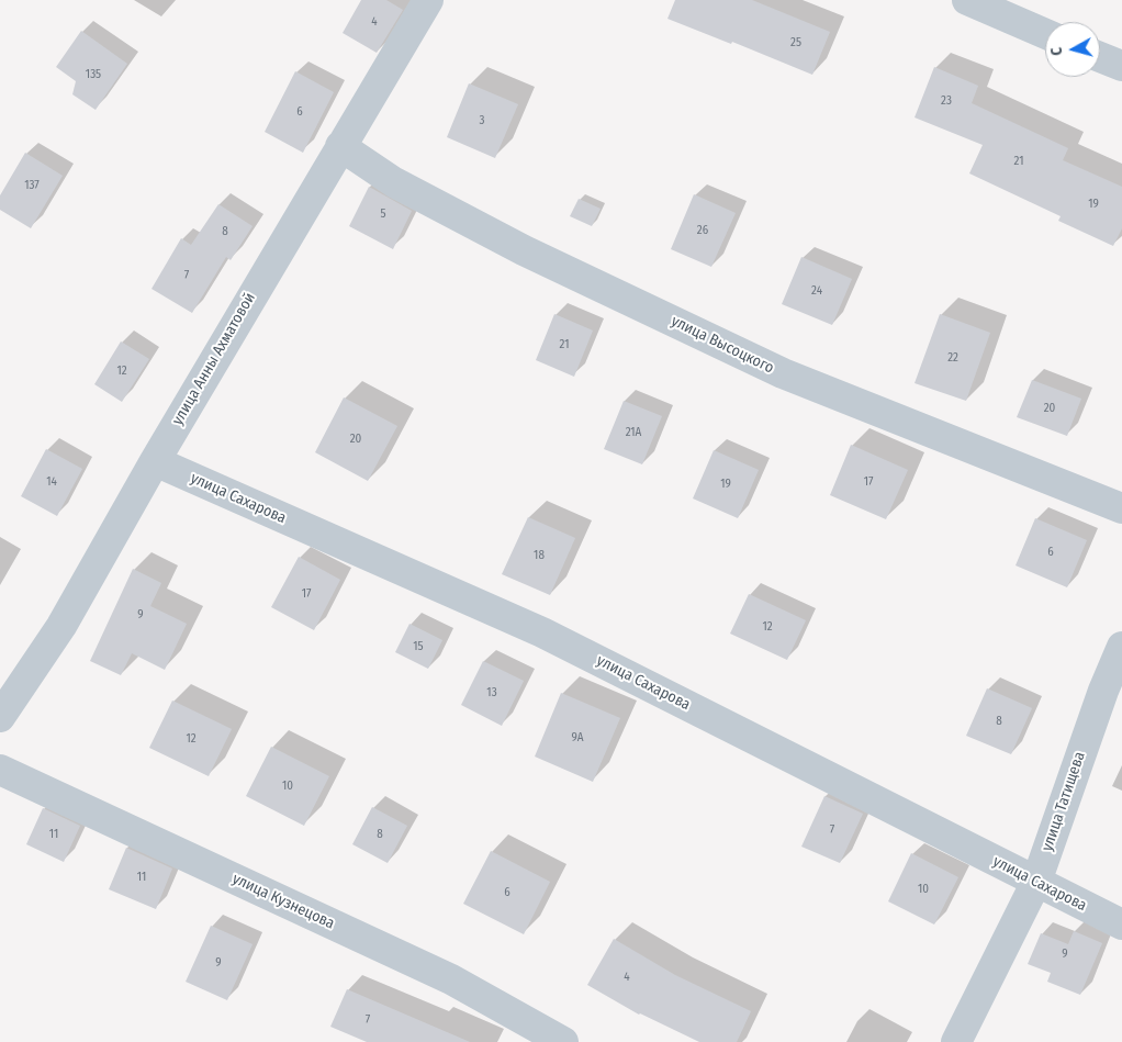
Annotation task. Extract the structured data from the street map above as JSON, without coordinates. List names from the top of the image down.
{
  "streets": {
    "street": [
      "улица Высоцкого",
      "улица Анны Ахматовой",
      "улица Сахарова",
      "улица Татищева",
      "улица Кузнецова"
    ]
  },
  "crossings": [
    ["улица Высоцкого", "улица Анны Ахматовой"],
    ["улица Анны Ахматовой", "улица Сахарова"],
    ["улица Сахарова", "улица Татищева"]
  ],
  "house_numbers": [
    "4",
    "25",
    "135",
    "23",
    "6",
    "3",
    "21",
    "137",
    "19",
    "5",
    "26",
    "8",
    "7",
    "24",
    "21",
    "22",
    "12",
    "20",
    "21А",
    "20",
    "14",
    "17",
    "19",
    "6",
    "18",
    "17",
    "9",
    "12",
    "15",
    "13",
    "8",
    "9А",
    "12",
    "10",
    "7",
    "11",
    "8",
    "11",
    "10",
    "6",
    "9",
    "9",
    "4",
    "7"
  ],
  "north": "left"
}
